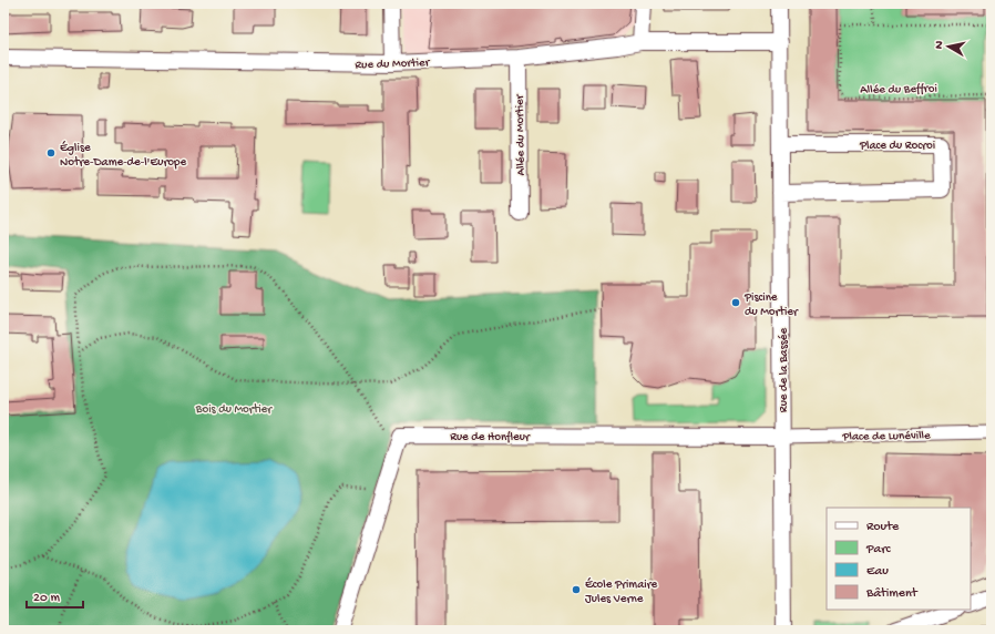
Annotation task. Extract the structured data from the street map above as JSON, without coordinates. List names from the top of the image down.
{
  "streets": {
    "street": [
      "Rue du Mortier",
      "Allée du Mortier",
      "Place du Rocroi",
      "Rue de la Bassée",
      "Place de Lunéville",
      "Rue de Honfleur"
    ],
    "path": ["Allée du Beffroi"]
  },
  "crossings": [
    ["Rue du Mortier", "Allée du Mortier"],
    ["Rue du Mortier", "Rue de la Bassée"],
    ["Place du Rocroi", "Rue de la Bassée"],
    ["Rue de la Bassée", "Place de Lunéville"],
    ["Rue de la Bassée", "Rue de Honfleur"],
    ["Place de Lunéville", "Rue de Honfleur"]
  ],
  "parks": ["Bois du Mortier"],
  "places": ["Église Notre-Dame-de-l'Europe", "Piscine du Mortier", "École Primaire Jules Verne"],
  "legend": [
    "Route",
    "Parc",
    "Eau",
    "Bâtiment"
  ],
  "scale_bar": "20 m",
  "north": "left"
}
